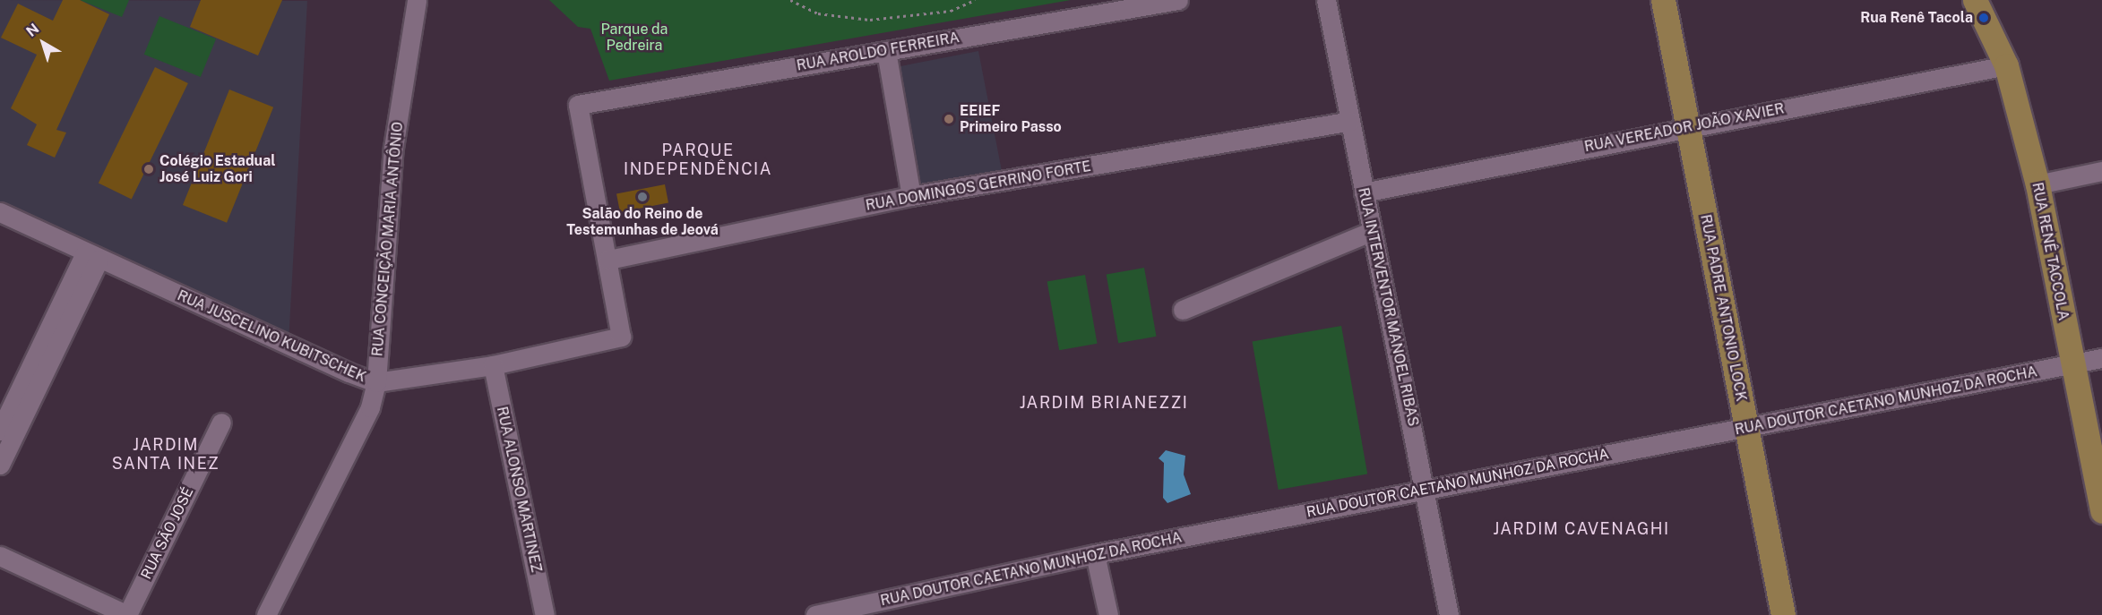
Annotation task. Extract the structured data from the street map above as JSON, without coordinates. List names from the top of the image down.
{
  "streets": {
    "main road": ["RUA RENÊ TACCOLA", "RUA PADRE ANTONIO LOCK"],
    "street": [
      "RUA AROLDO FERREIRA",
      "RUA VEREADOR JOÃO XAVIER",
      "RUA DOMINGOS GERRINO FORTE",
      "RUA CONCEIÇÃO MARIA ANTÔNIO",
      "RUA INTERVENTOR MANOEL RIBAS",
      "RUA JUSCELINO KUBITSCHEK",
      "RUA DOUTOR CAETANO MUNHOZ DA ROCHA",
      "RUA ALONSO MARTINEZ",
      "RUA SÃO JOSÉ"
    ]
  },
  "crossings": [
    ["RUA AROLDO FERREIRA", "RUA DOMINGOS GERRINO FORTE"],
    ["RUA AROLDO FERREIRA", "RUA JUSCELINO KUBITSCHEK"],
    ["RUA VEREADOR JOÃO XAVIER", "RUA RENÊ TACCOLA"],
    ["RUA VEREADOR JOÃO XAVIER", "RUA INTERVENTOR MANOEL RIBAS"],
    ["RUA VEREADOR JOÃO XAVIER", "RUA PADRE ANTONIO LOCK"],
    ["RUA DOMINGOS GERRINO FORTE", "RUA INTERVENTOR MANOEL RIBAS"],
    ["RUA DOMINGOS GERRINO FORTE", "RUA JUSCELINO KUBITSCHEK"],
    ["RUA CONCEIÇÃO MARIA ANTÔNIO", "RUA JUSCELINO KUBITSCHEK"],
    ["RUA RENÊ TACCOLA", "RUA DOUTOR CAETANO MUNHOZ DA ROCHA"],
    ["RUA INTERVENTOR MANOEL RIBAS", "RUA DOUTOR CAETANO MUNHOZ DA ROCHA"],
    ["RUA PADRE ANTONIO LOCK", "RUA DOUTOR CAETANO MUNHOZ DA ROCHA"],
    ["RUA JUSCELINO KUBITSCHEK", "RUA ALONSO MARTINEZ"]
  ],
  "districts": [
    "PARQUE INDEPENDÊNCIA",
    "JARDIM BRIANEZZI",
    "JARDIM SANTA INEZ",
    "JARDIM CAVENAGHI"
  ],
  "parks": ["Parque da Pedreira"],
  "places": [
    "Rua Renê Tacola",
    "EEIEF Primeiro Passo",
    "Colégio Estadual José Luiz Gori",
    "Salão do Reino de Testemunhas de Jeová"
  ],
  "north": "top left"
}
